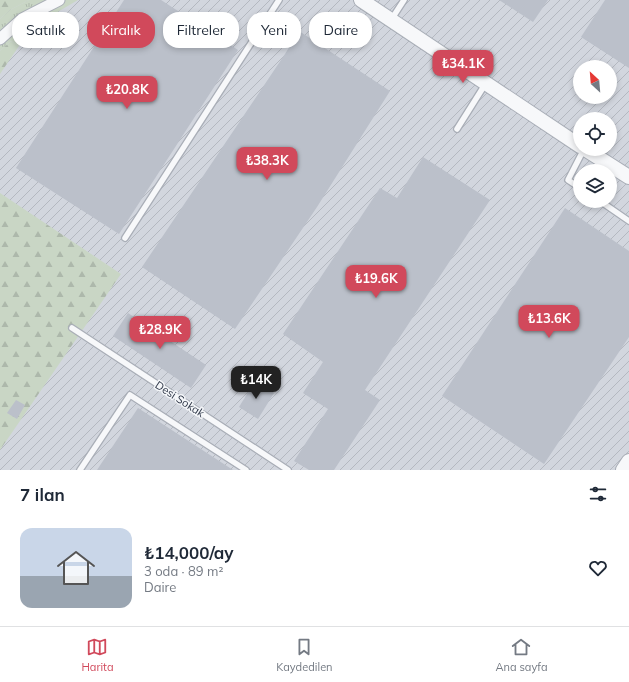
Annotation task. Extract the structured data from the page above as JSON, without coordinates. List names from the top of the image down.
{
  "streets": {
    "lane": ["Desi Sokak"]
  },
  "north": "top left",
  "page": {
    "chip": [
      "Satılık",
      "Kiralık",
      "Filtreler",
      "Yeni",
      "Daire"
    ],
    "price": [
      "₺34.1K",
      "₺20.8K",
      "₺38.3K",
      "₺19.6K",
      "₺13.6K",
      "₺28.9K",
      "₺14K"
    ],
    "heading": "7 ilan",
    "list": [
      {
        "name": "₺14,000/ay",
        "note": "3 oda · 89 m² · Daire"
      }
    ],
    "tabs": ["Harita", "Kaydedilen", "Ana sayfa"]
  }
}
